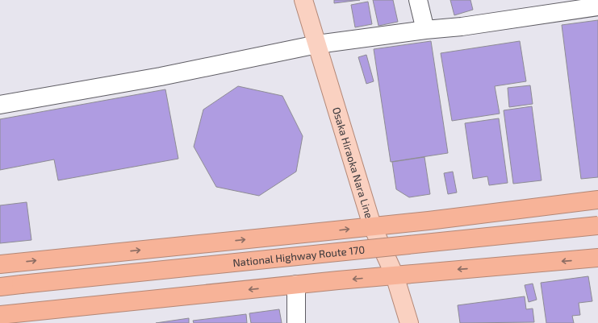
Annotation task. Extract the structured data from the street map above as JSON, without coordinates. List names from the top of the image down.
{
  "streets": {
    "highway": ["National Highway Route 170"],
    "main road": ["Osaka Hiraoka Nara Line"]
  }
}
